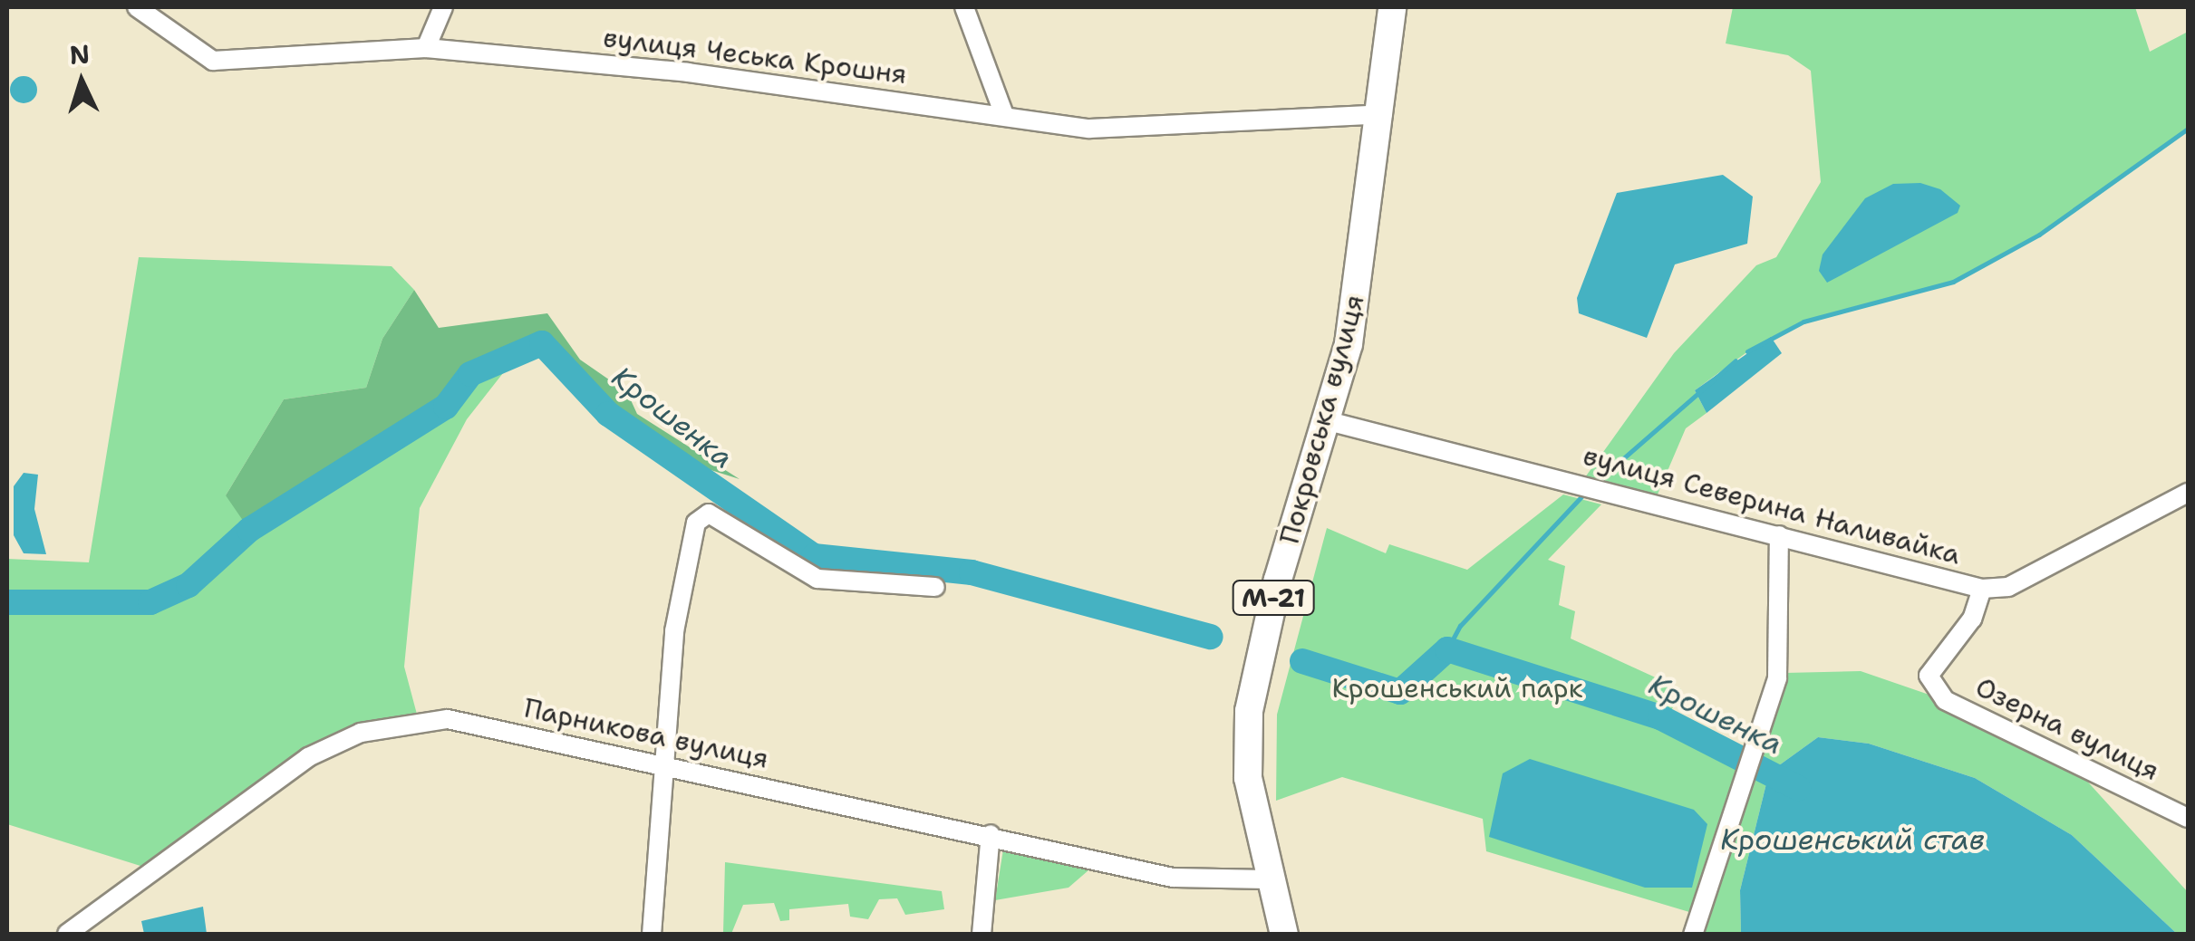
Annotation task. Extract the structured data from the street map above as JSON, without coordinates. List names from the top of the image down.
{
  "streets": {
    "highway": ["Покровська вулиця", "М-21"],
    "street": [
      "вулиця Чеська Крошня",
      "вулиця Северина Наливайка",
      "Озерна вулиця",
      "Парникова вулиця"
    ]
  },
  "crossings": [
    ["вулиця Чеська Крошня", "Покровська вулиця"],
    ["Покровська вулиця", "вулиця Северина Наливайка"],
    ["Покровська вулиця", "Парникова вулиця"],
    ["вулиця Северина Наливайка", "Озерна вулиця"]
  ],
  "water": ["Крошенка", "Крошенський став"],
  "parks": ["Крошенський парк"],
  "north": "top"
}
